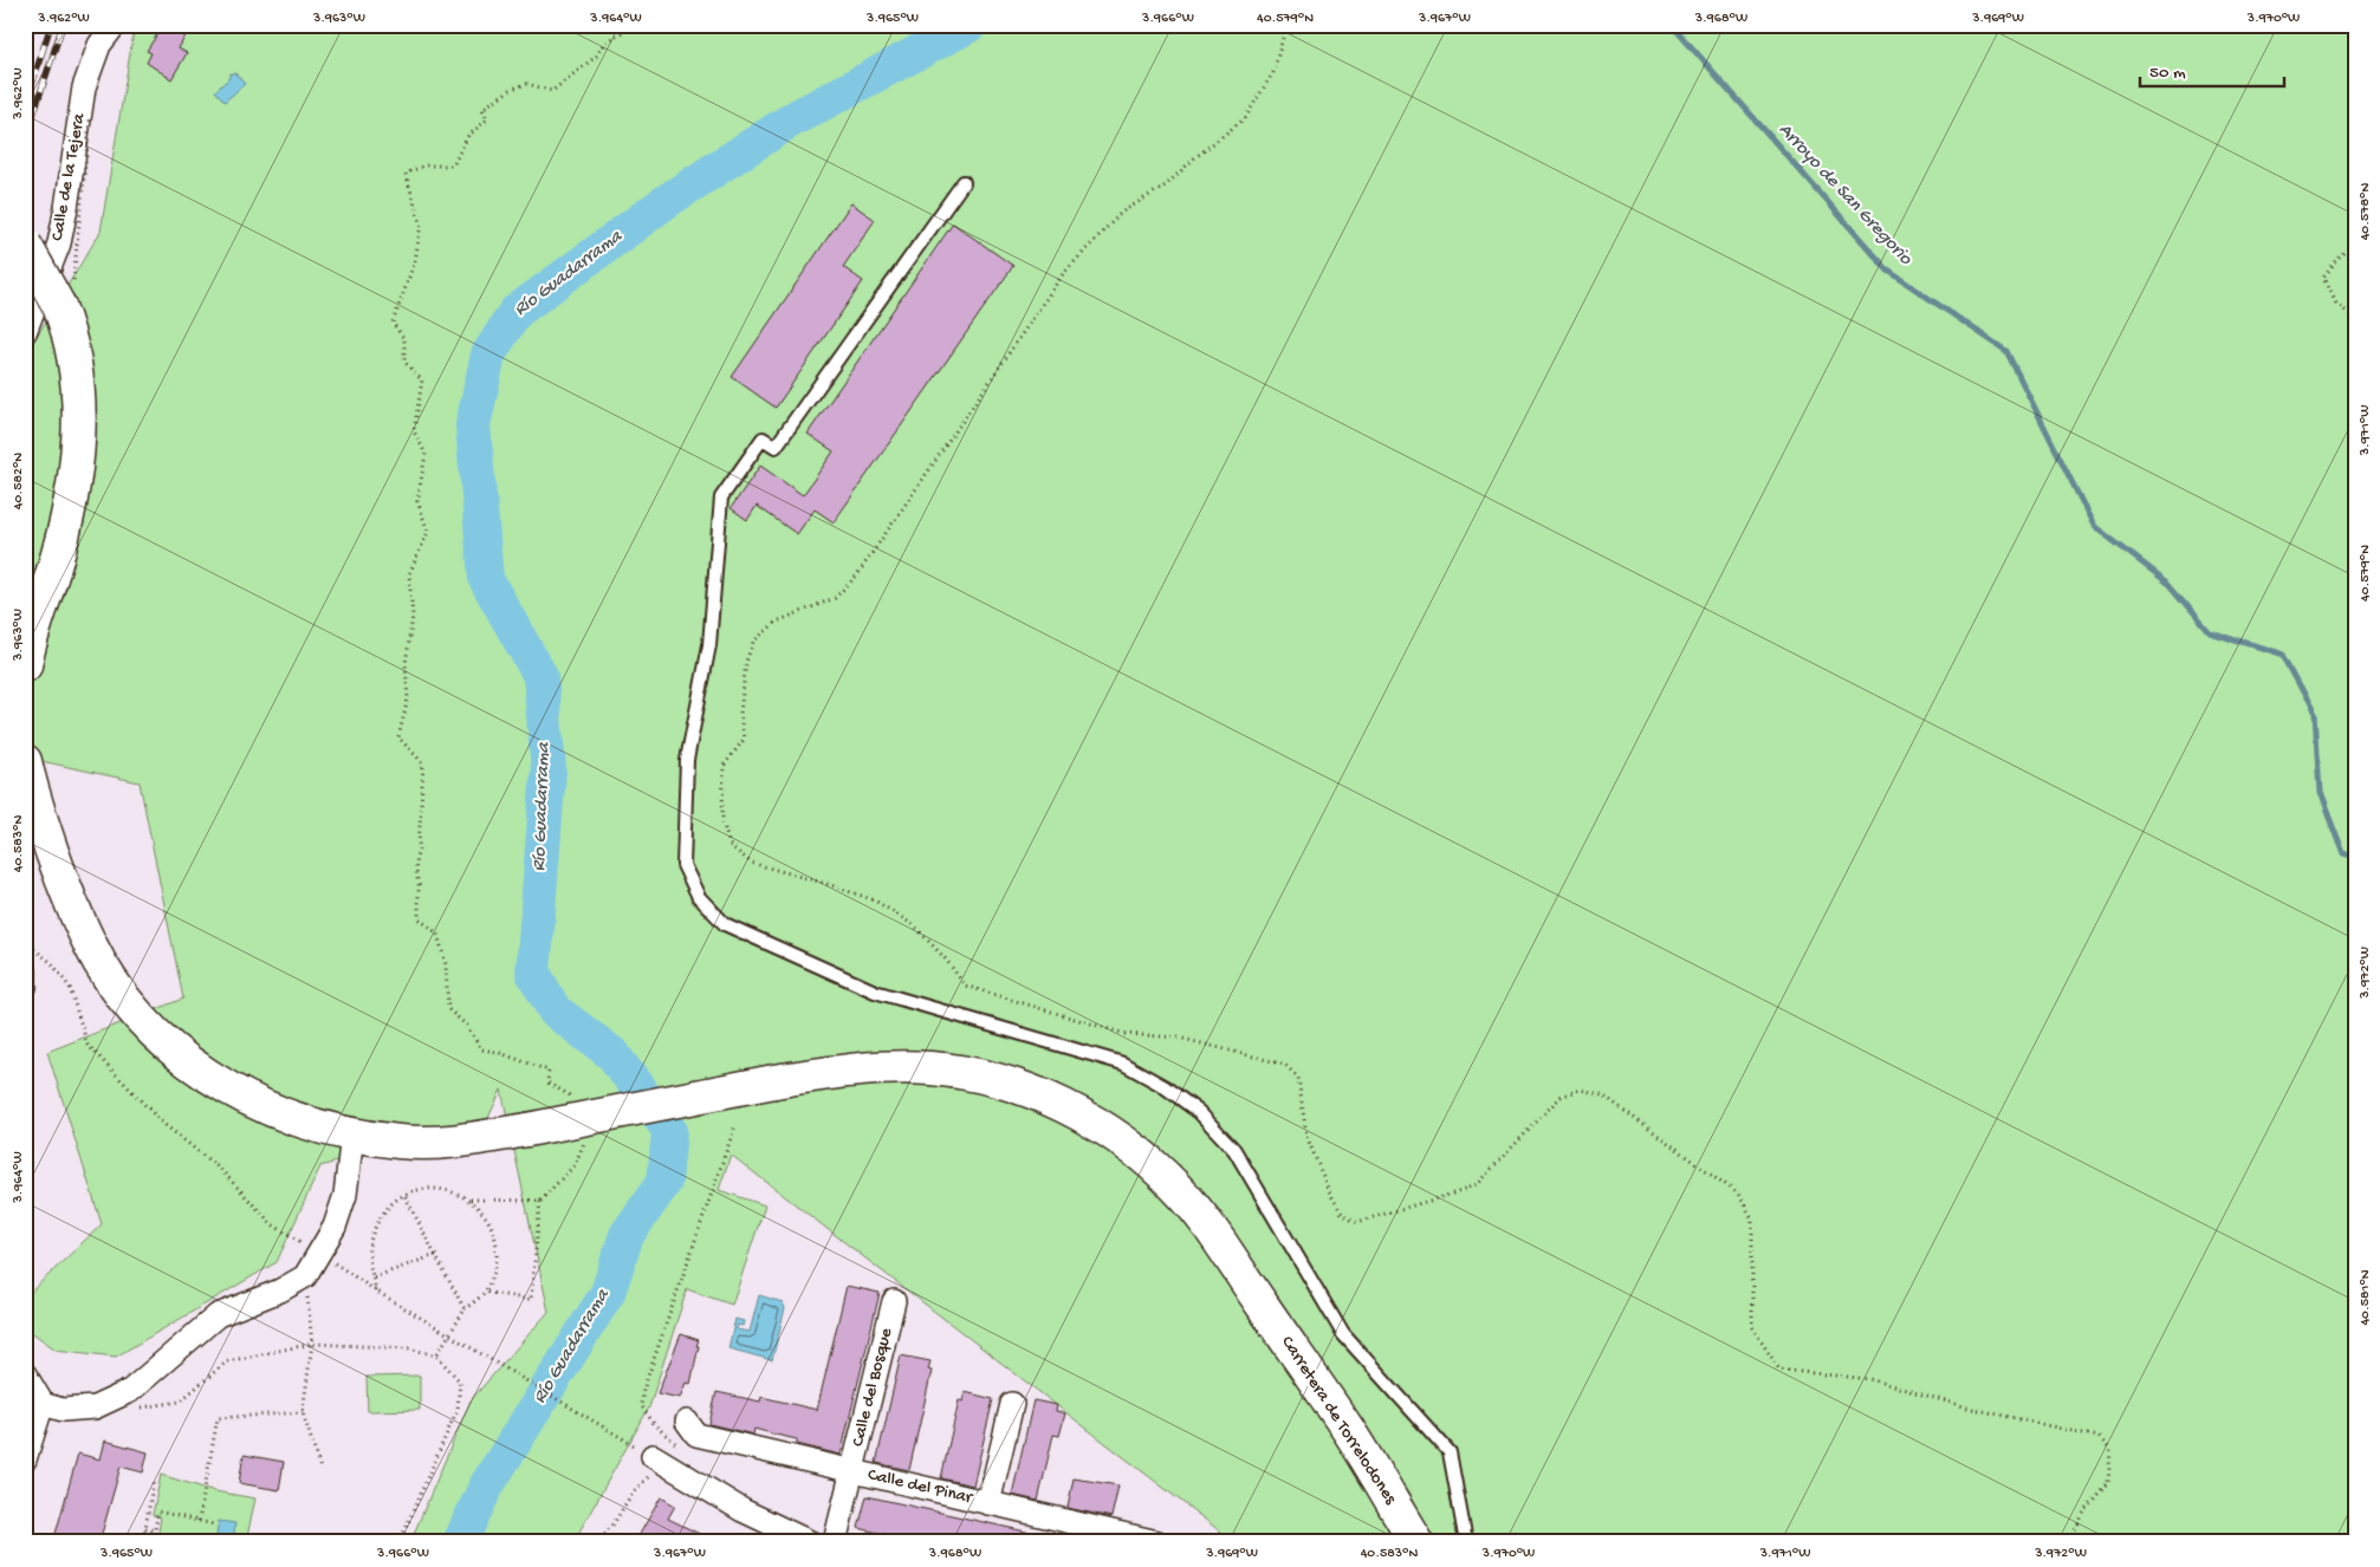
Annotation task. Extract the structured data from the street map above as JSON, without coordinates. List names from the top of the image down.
{
  "streets": {
    "main road": ["Carretera de Torrelodones"],
    "street": ["Calle de la Tejera", "Calle del Bosque", "Calle del Pinar"]
  },
  "crossings": [
    ["Calle del Bosque", "Calle del Pinar"]
  ],
  "water": ["Arroyo de San Gregorio", "Río Guadarrama"],
  "scale_bar": "50 m",
  "coordinates": [
    "3.962°W",
    "3.963°W",
    "3.964°W",
    "3.965°W",
    "3.966°W",
    "40.579°N",
    "3.967°W",
    "3.968°W",
    "3.969°W",
    "3.970°W",
    "40.578°N",
    "3.971°W",
    "40.582°N",
    "40.583°N",
    "3.972°W",
    "40.581°N"
  ]
}
